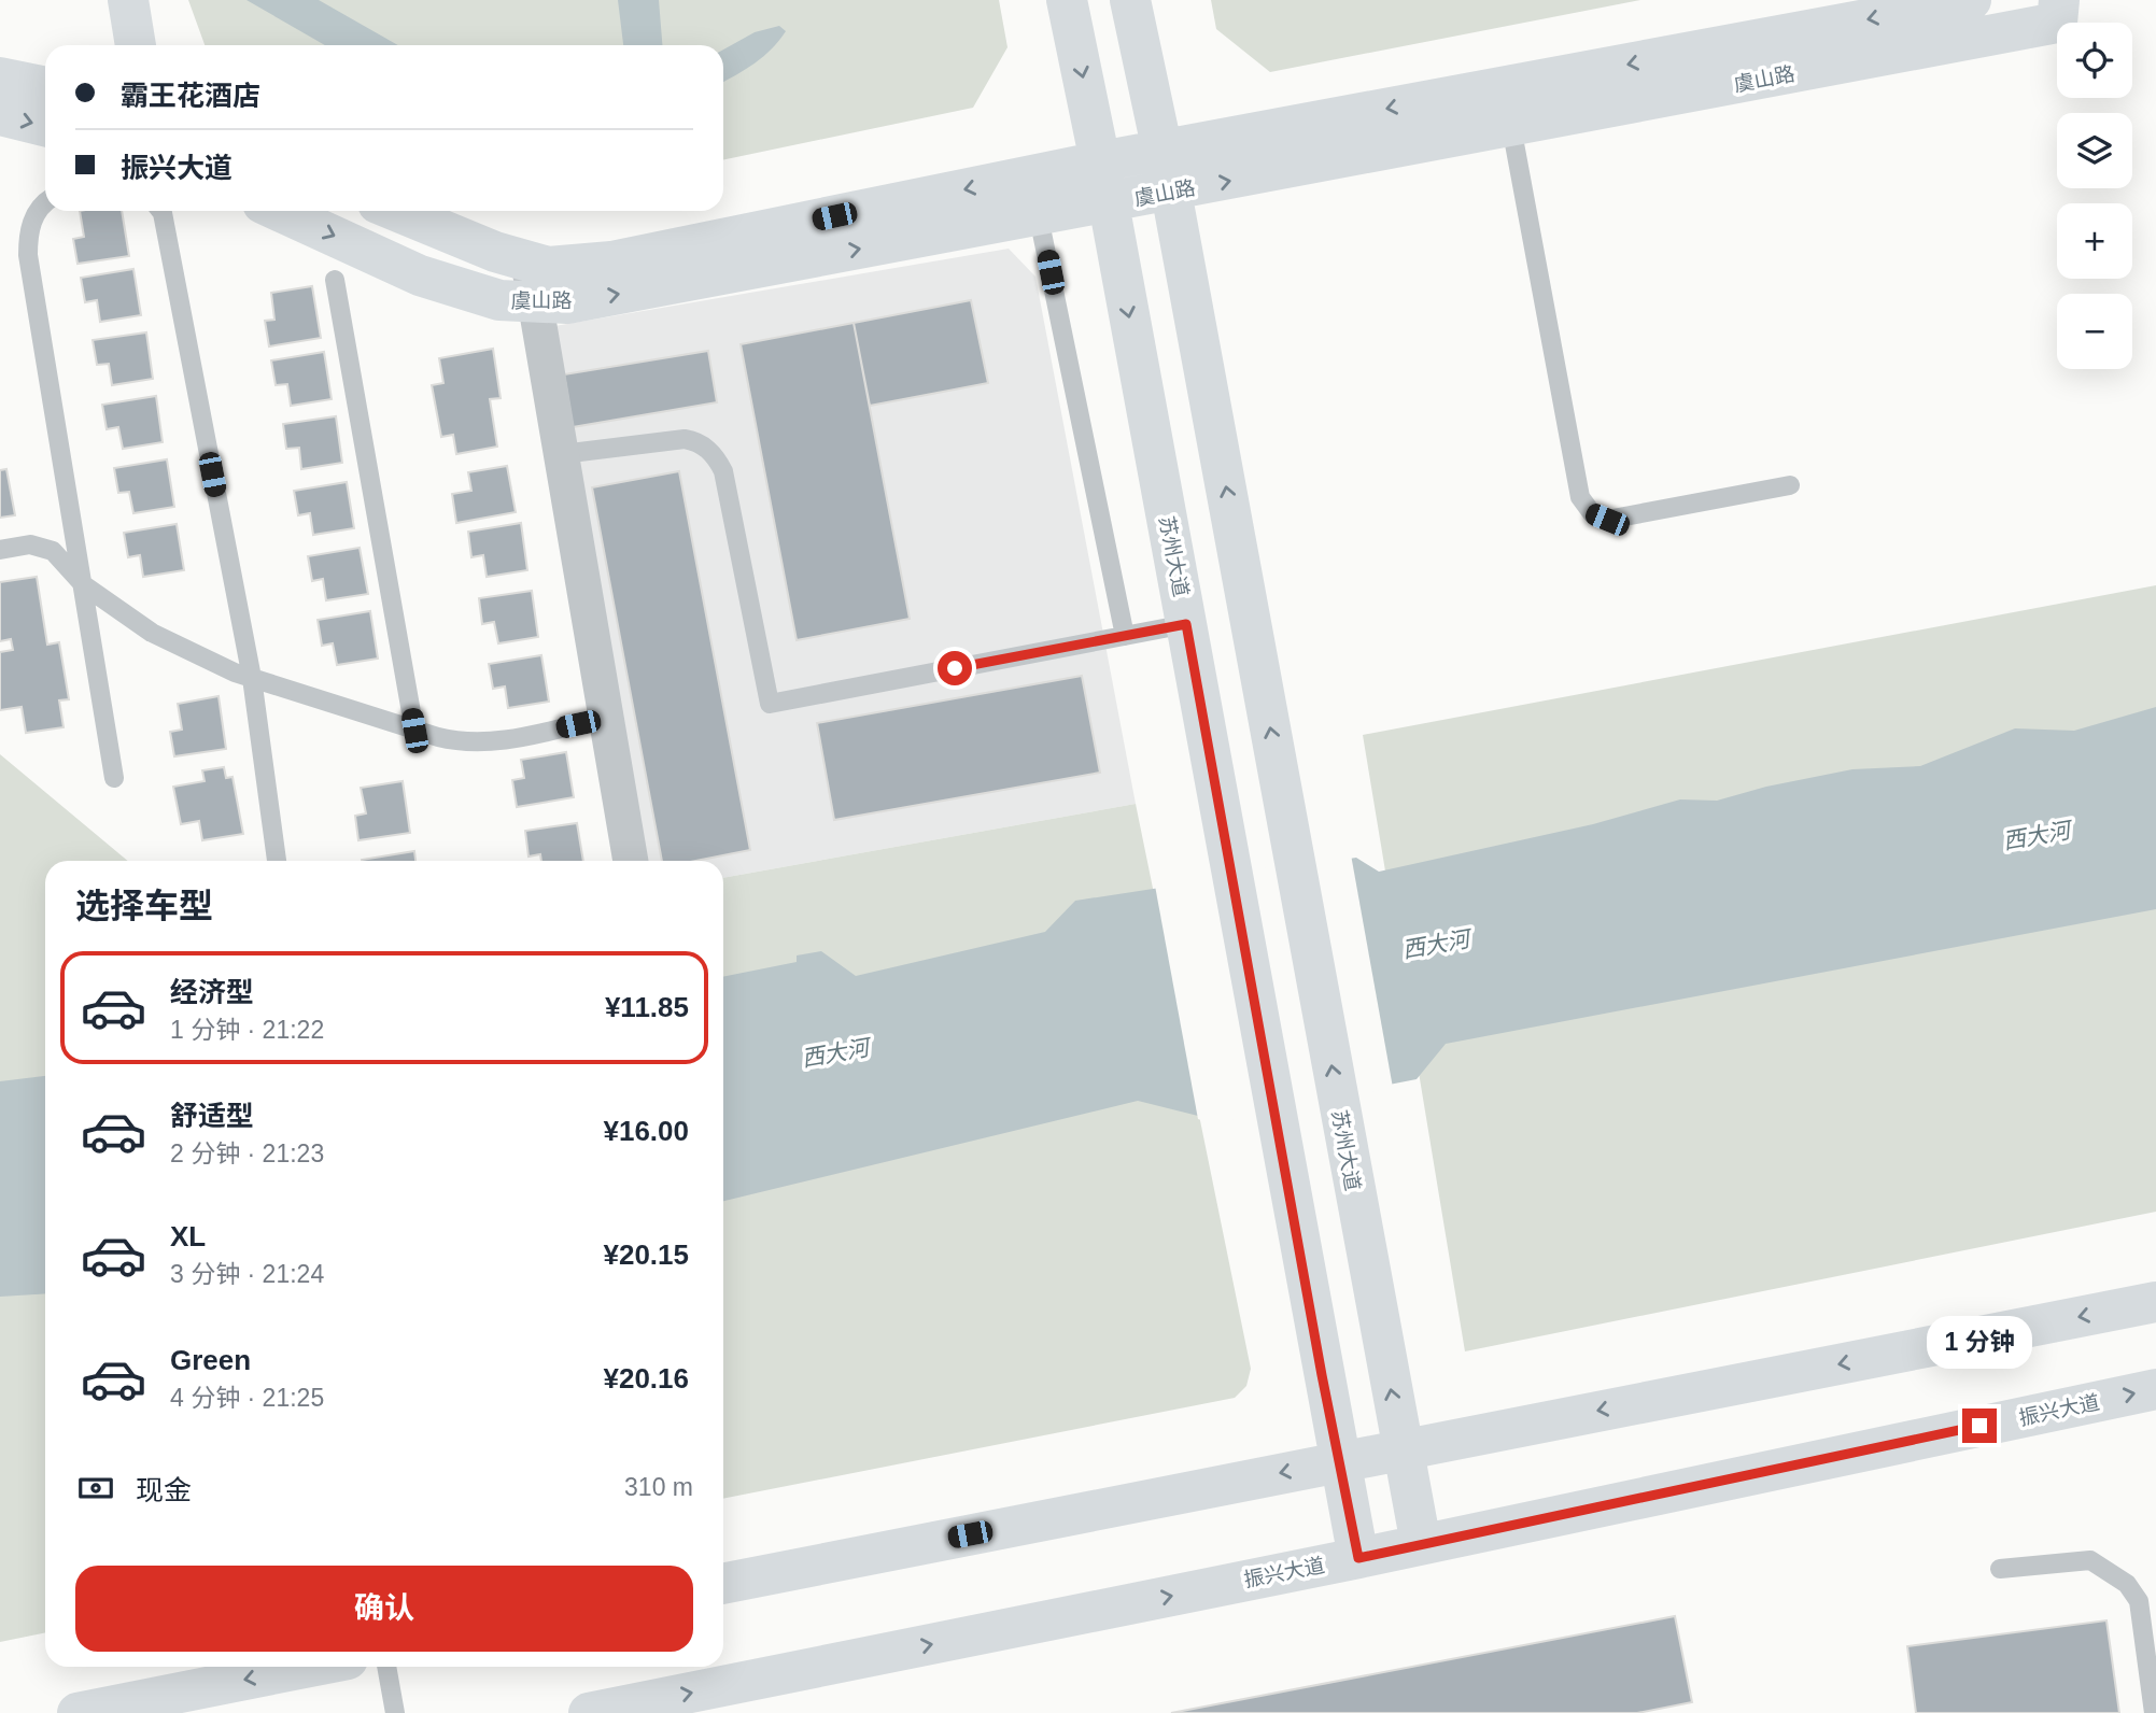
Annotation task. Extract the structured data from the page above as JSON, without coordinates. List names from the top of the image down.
{
  "streets": {
    "street": ["虞山路", "苏州大道", "振兴大道"]
  },
  "crossings": [
    ["虞山路", "苏州大道"],
    ["苏州大道", "振兴大道"]
  ],
  "water": ["西大河"],
  "page": {
    "map_buttons": ["+", "−"],
    "banner": ["霸王花酒店", "振兴大道"],
    "heading": "选择车型",
    "list": [
      {
        "name": "经济型",
        "note": "1 分钟 · 21:22",
        "value": "¥11.85"
      },
      {
        "name": "舒适型",
        "note": "2 分钟 · 21:23",
        "value": "¥16.00"
      },
      {
        "name": "XL",
        "note": "3 分钟 · 21:24",
        "value": "¥20.15"
      },
      {
        "name": "Green",
        "note": "4 分钟 · 21:25",
        "value": "¥20.16"
      }
    ],
    "bubble": "1 分钟",
    "pay": ["现金", "310 m"],
    "buttons": "确认"
  }
}
